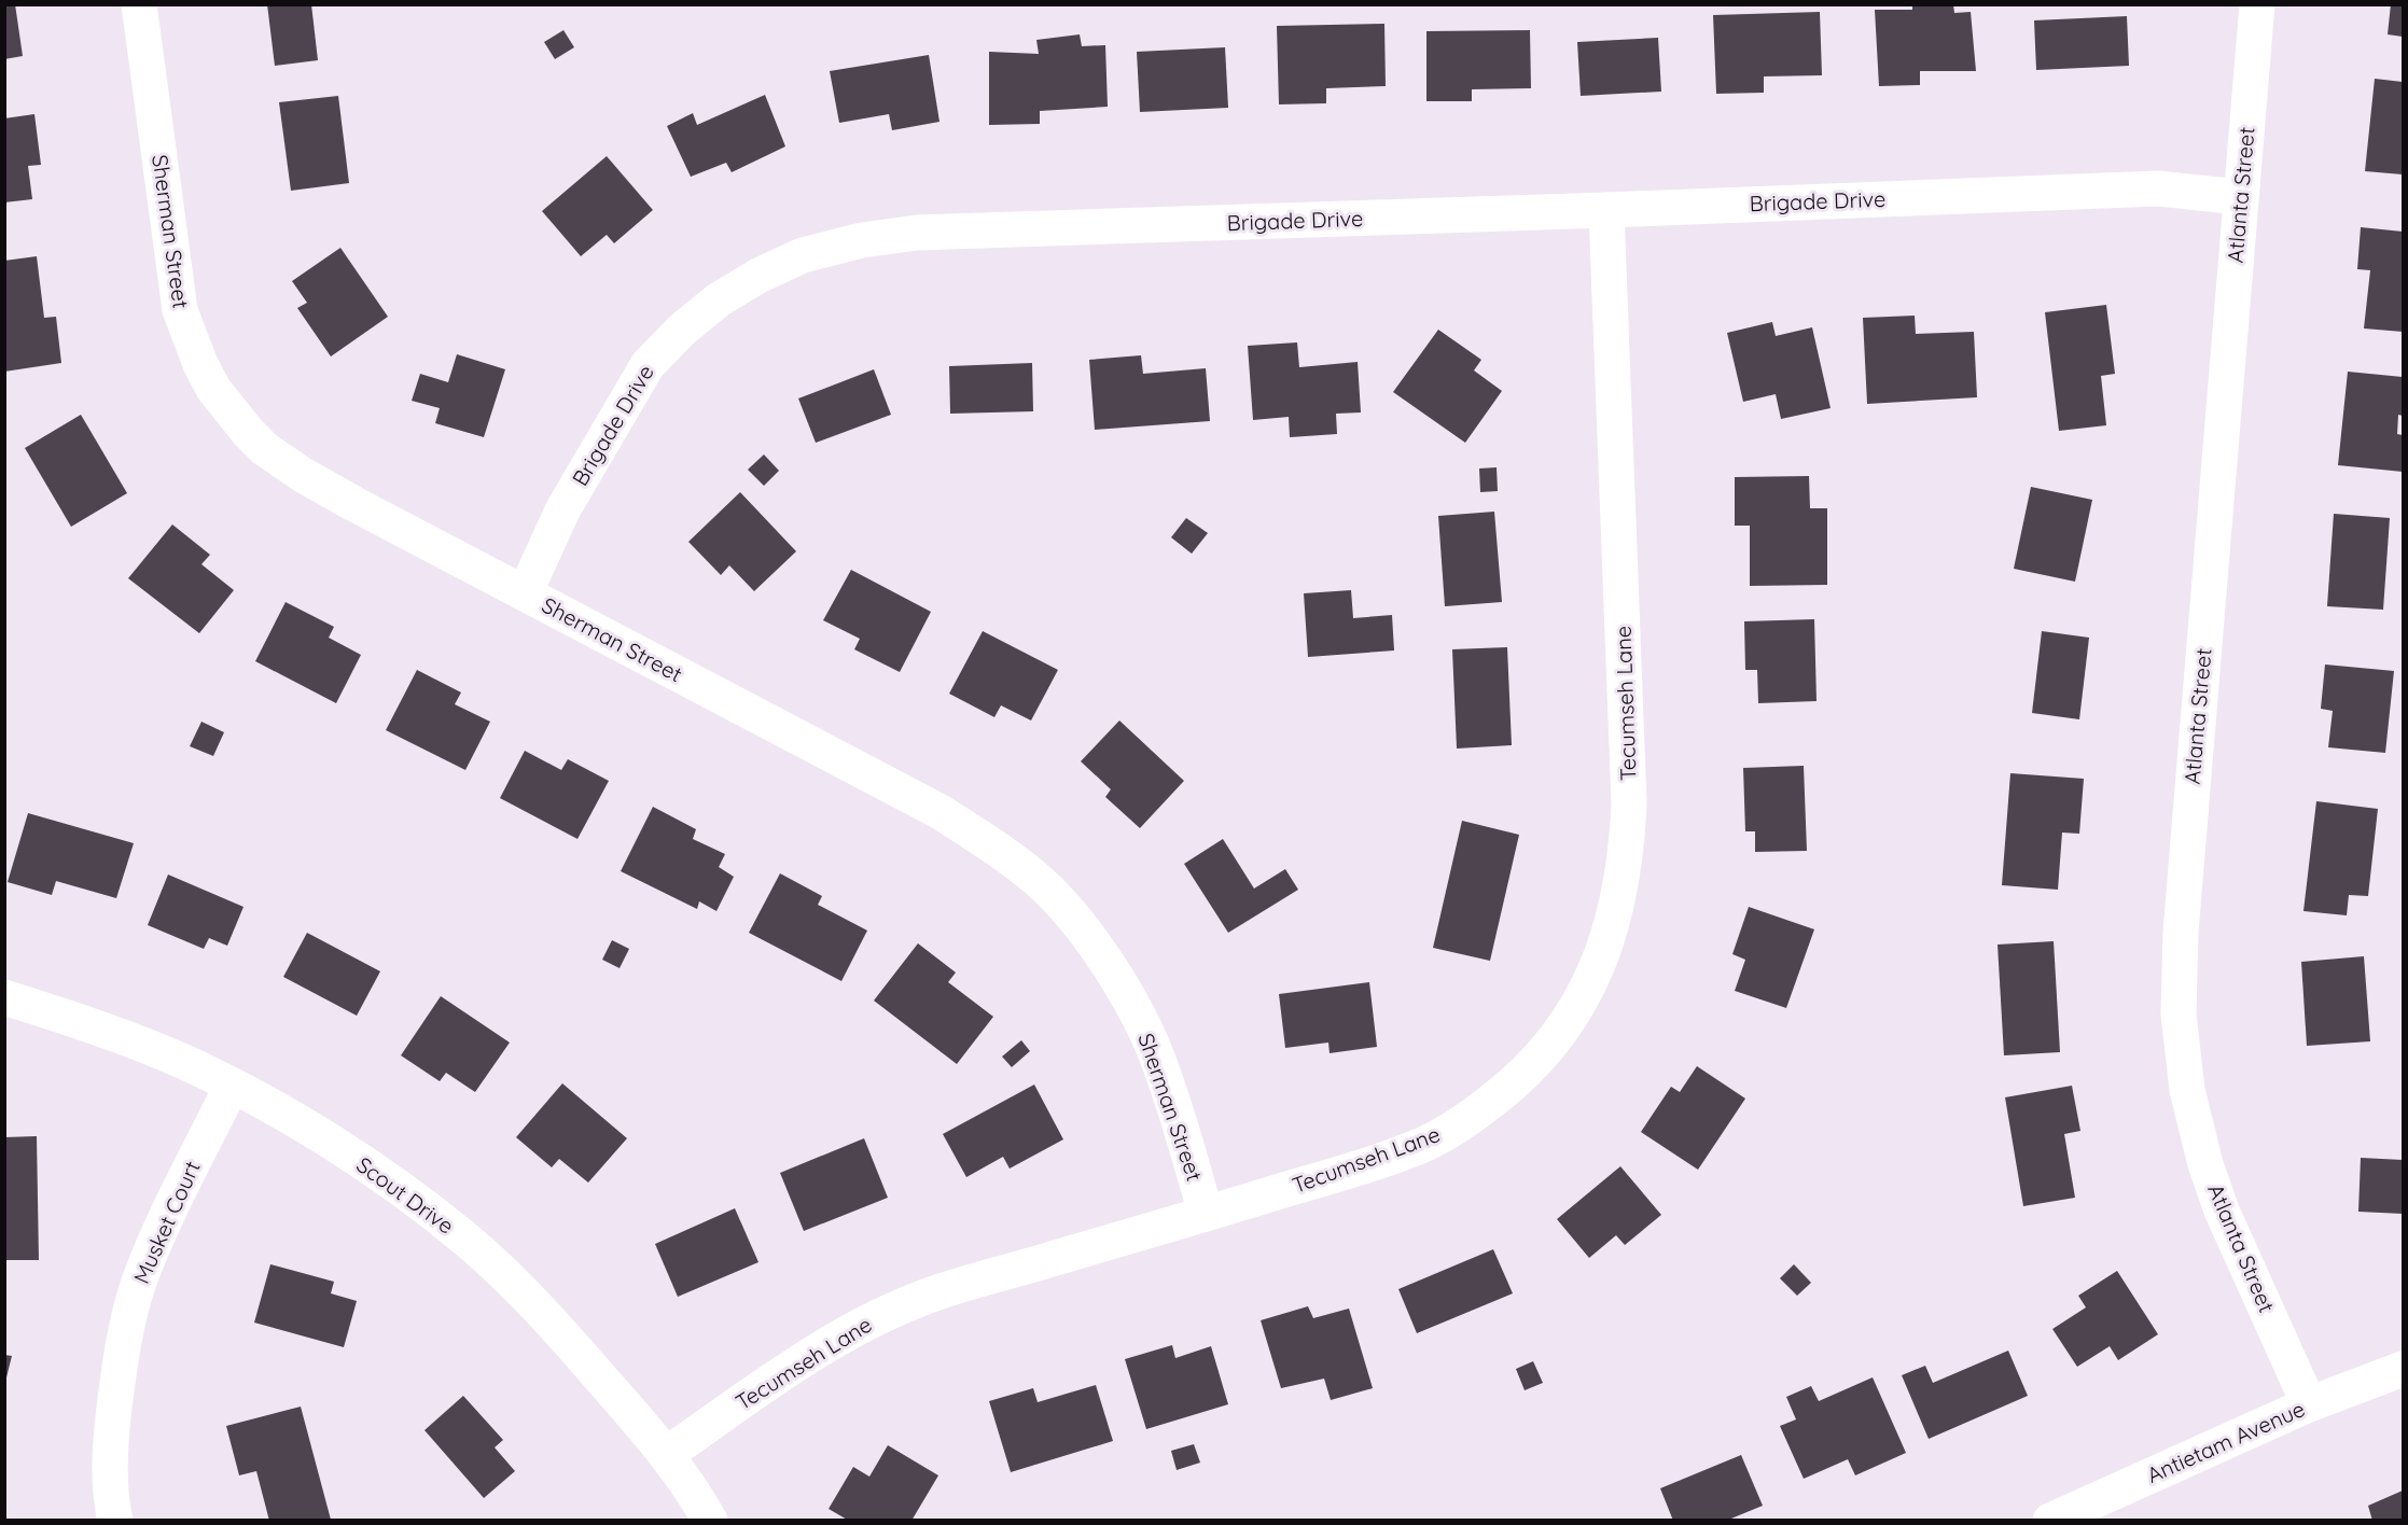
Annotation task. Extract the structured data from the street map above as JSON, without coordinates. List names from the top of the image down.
{
  "streets": {
    "street": [
      "Atlanta Street",
      "Brigade Drive",
      "Sherman Street",
      "Tecumseh Lane",
      "Scout Drive",
      "Musket Court",
      "Antietam Avenue"
    ]
  },
  "crossings": [
    ["Atlanta Street", "Brigade Drive"],
    ["Atlanta Street", "Antietam Avenue"],
    ["Brigade Drive", "Sherman Street"],
    ["Brigade Drive", "Tecumseh Lane"],
    ["Sherman Street", "Tecumseh Lane"],
    ["Tecumseh Lane", "Scout Drive"],
    ["Scout Drive", "Musket Court"]
  ]
}
